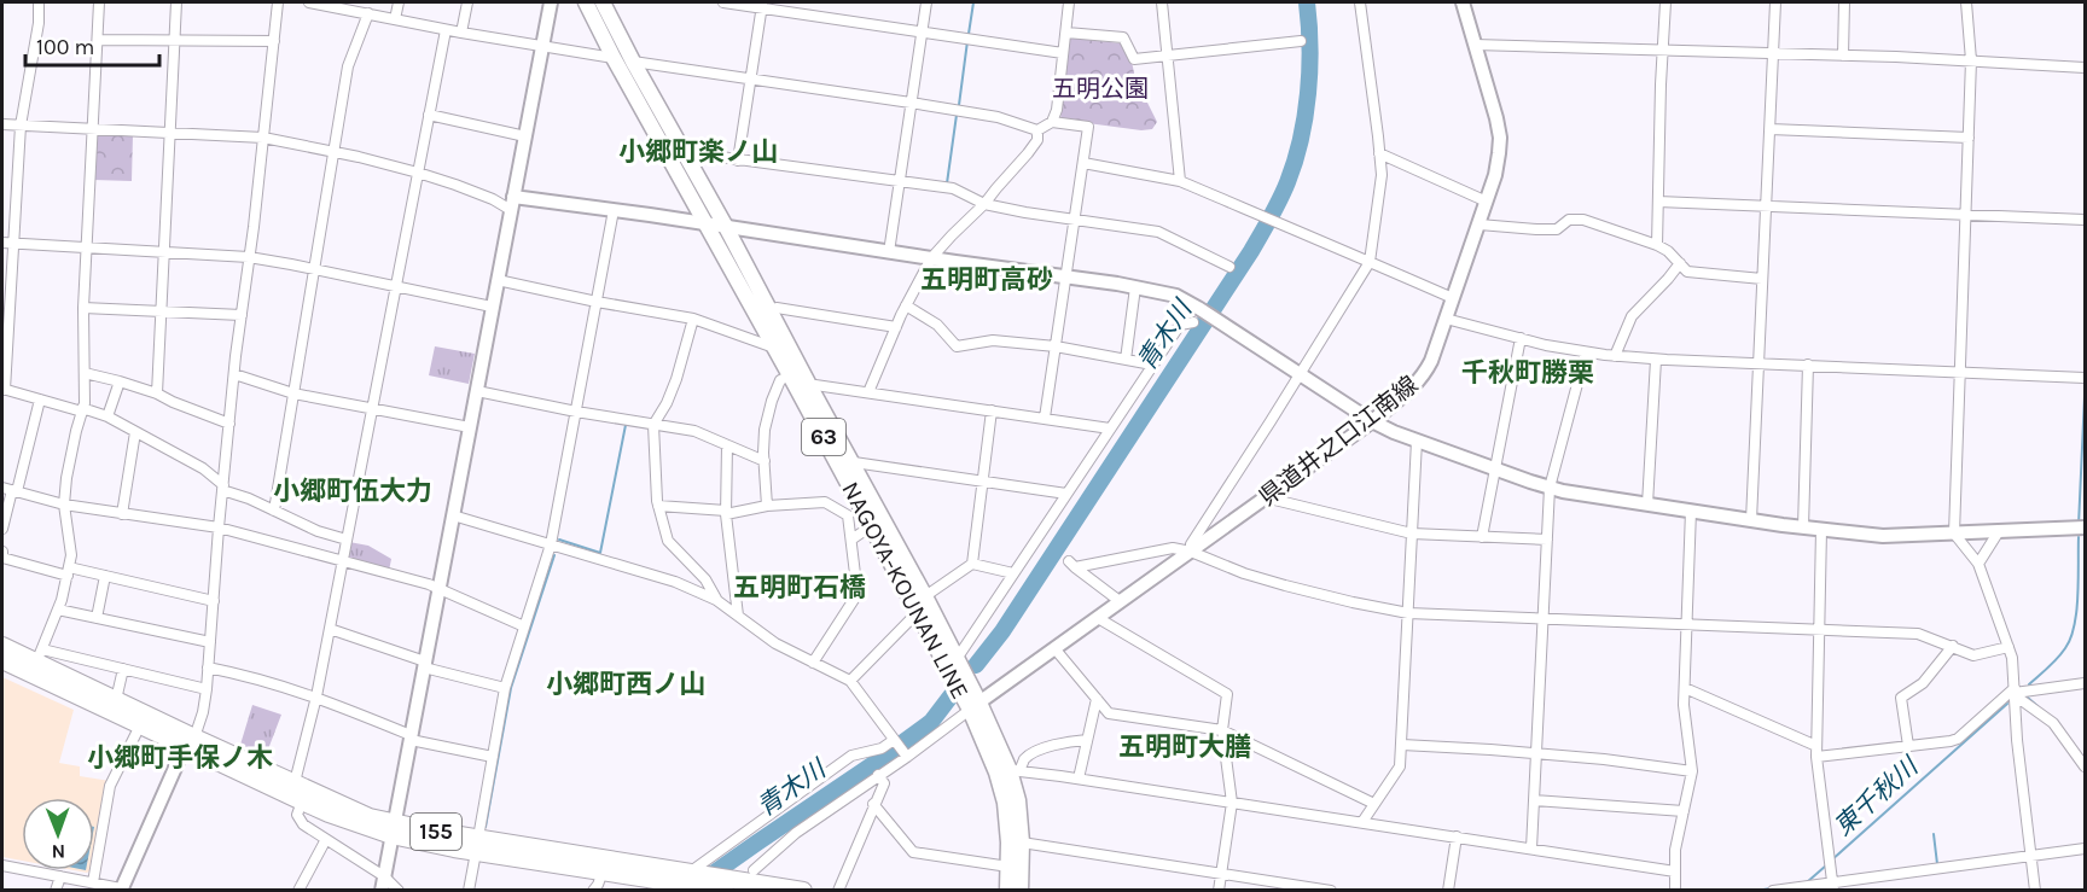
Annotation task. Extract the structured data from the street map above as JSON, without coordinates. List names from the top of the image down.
{
  "streets": {
    "highway": ["155"],
    "main road": ["63", "NAGOYA-KOUNAN LINE"],
    "street": ["県道井之口江南線"]
  },
  "crossings": [
    ["県道井之口江南線", "NAGOYA-KOUNAN LINE"]
  ],
  "districts": [
    "小郷町楽ノ山",
    "五明町高砂",
    "千秋町勝栗",
    "小郷町伍大力",
    "五明町石橋",
    "小郷町西ノ山",
    "五明町大膳",
    "小郷町手保ノ木"
  ],
  "water": ["青木川", "東千秋川"],
  "parks": ["五明公園"],
  "scale_bar": "100 m",
  "north": "bottom"
}
